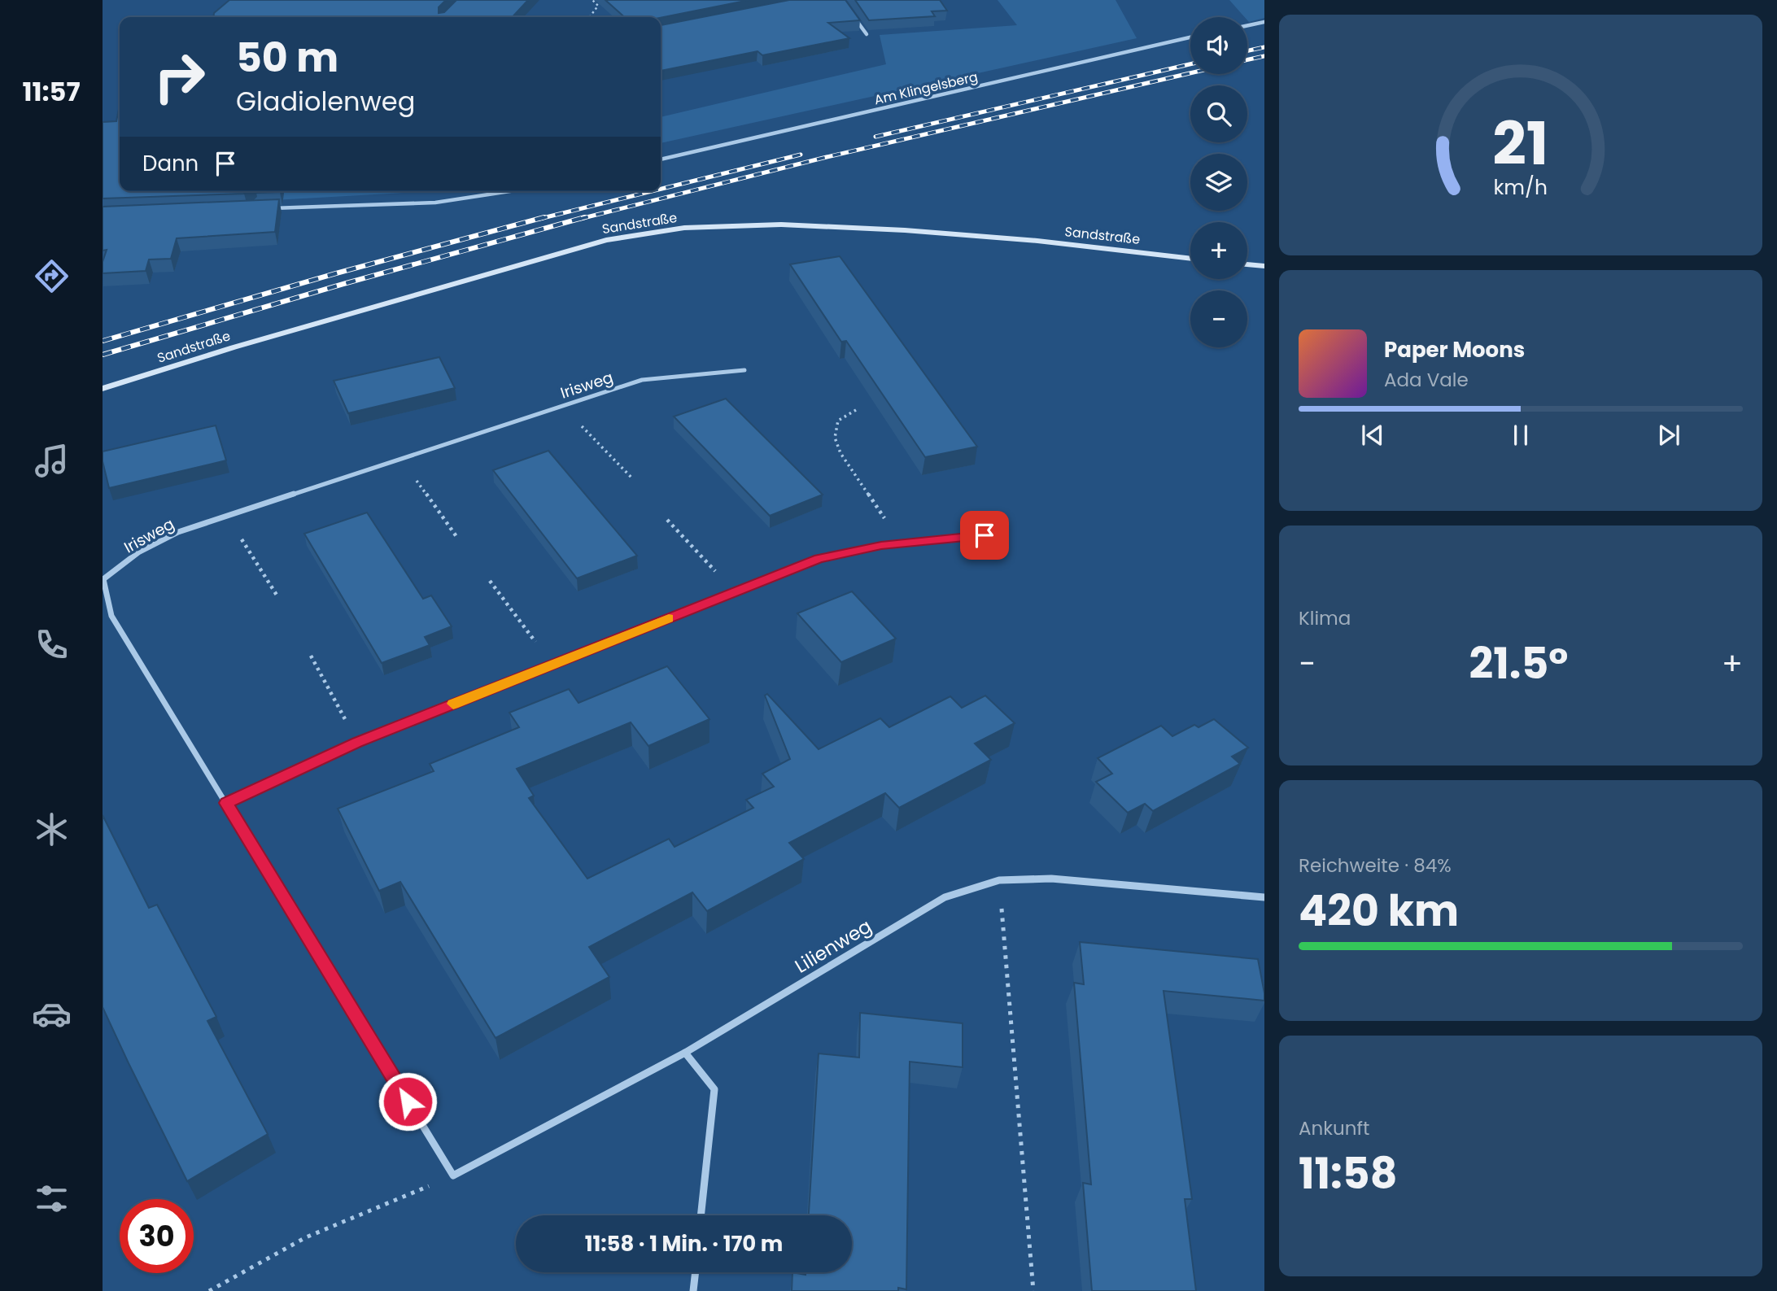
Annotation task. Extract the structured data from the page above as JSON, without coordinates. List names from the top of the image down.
{
  "streets": {
    "main road": ["Sandstraße"],
    "street": ["Am Klingelsberg", "Irisweg", "Lilienweg"]
  },
  "crossings": [
    ["Irisweg", "Lilienweg"]
  ],
  "page": {
    "tabs": "11:57",
    "map_buttons": ["+", "−"],
    "turn": ["50 m", "Gladiolenweg"],
    "then": "Dann",
    "song": ["Paper Moons", "Ada Vale"],
    "tile": [
      "Klima",
      ["Reichweite · 84%", "420 km"],
      ["Ankunft", "11:58"]
    ],
    "heat": ["−", "21.5°", "+"],
    "limit": "30",
    "trip": "11:58 · 1 Min. · 170 m",
    "gauge": ["21", "km/h"]
  }
}
